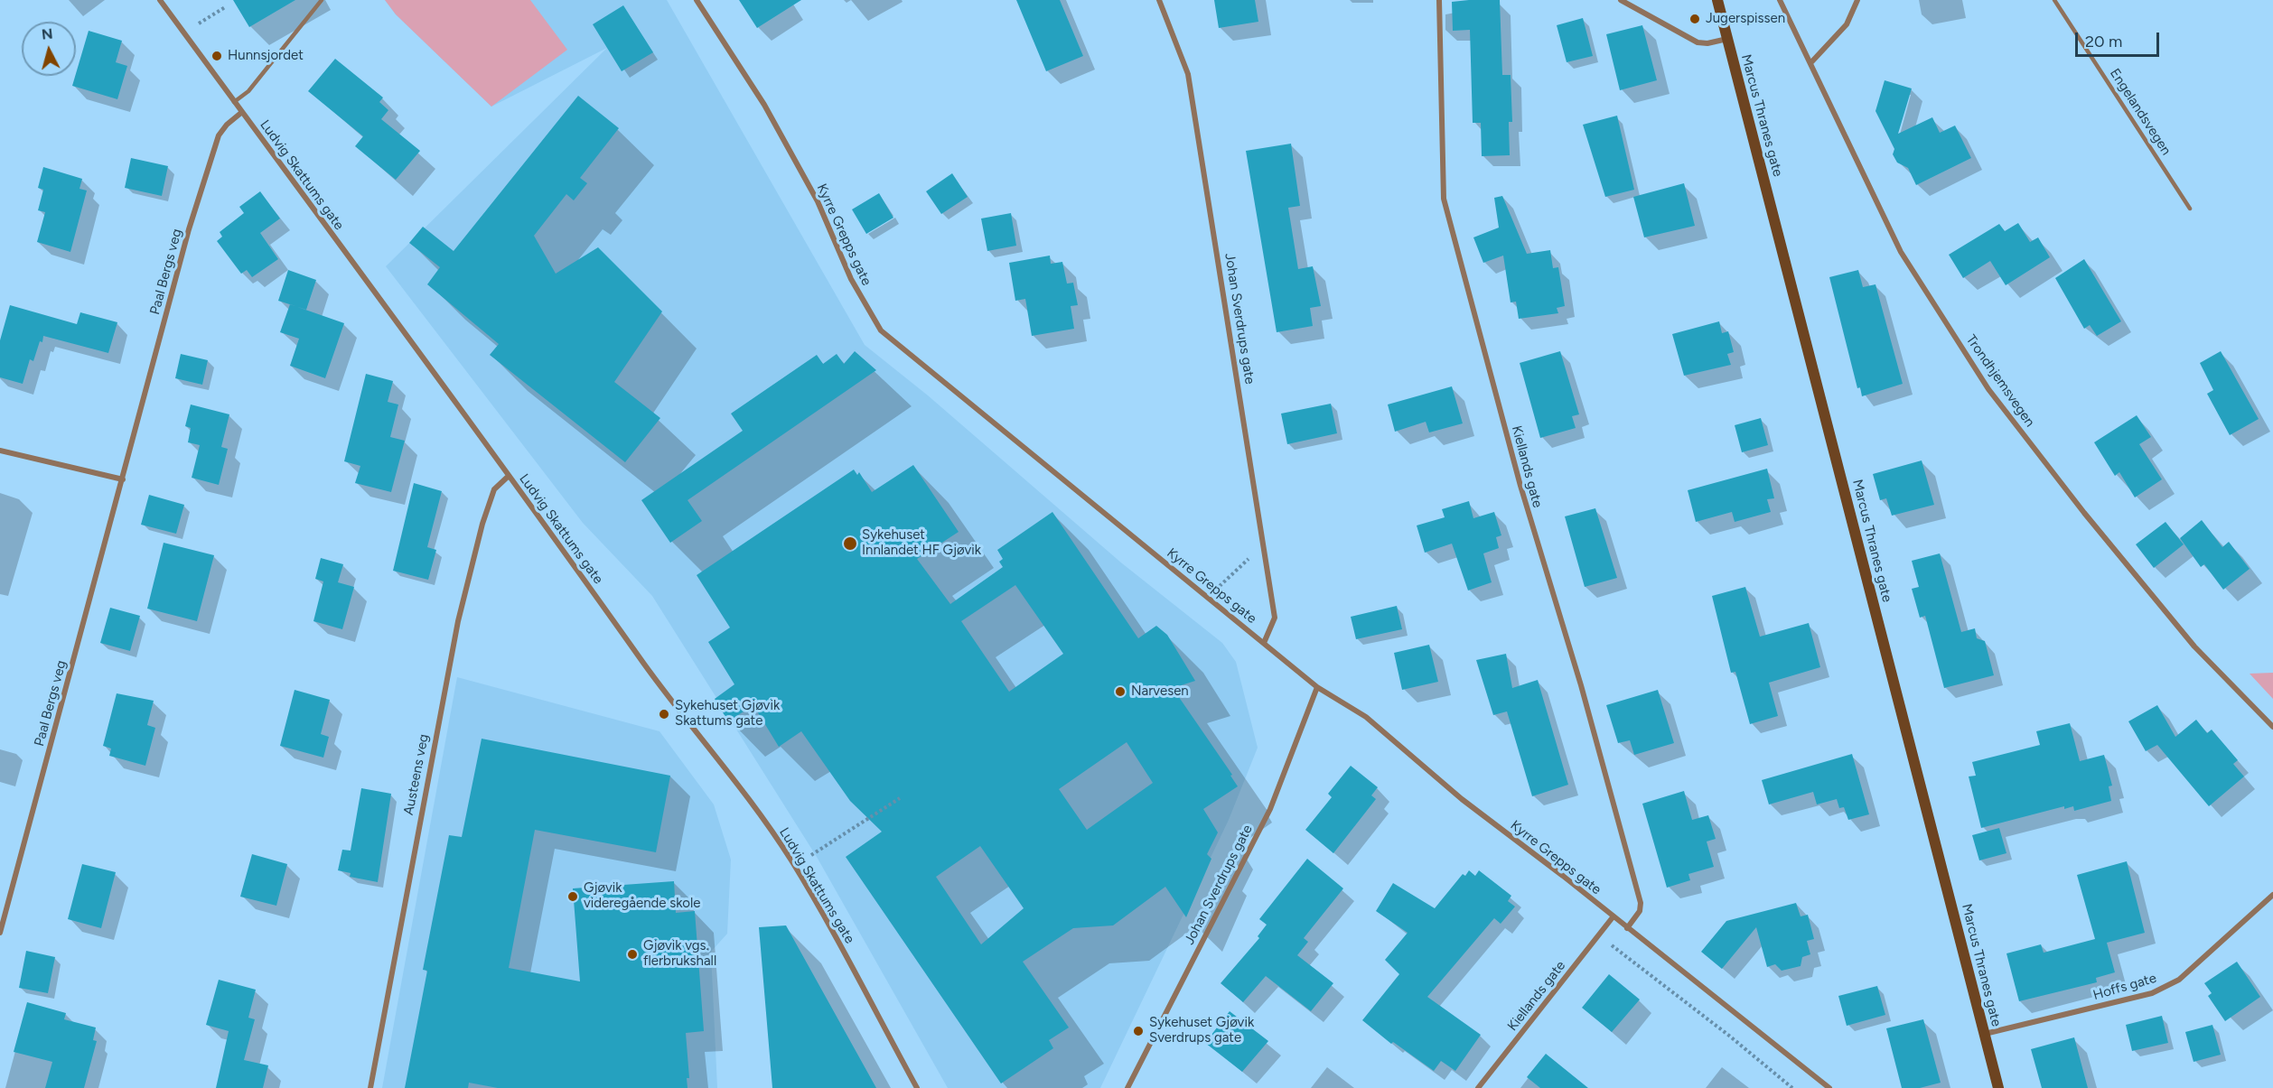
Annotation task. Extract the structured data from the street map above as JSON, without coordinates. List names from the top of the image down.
{
  "streets": {
    "main road": ["Marcus Thranes gate"],
    "street": [
      "Ludvig Skattums gate",
      "Kyrre Grepps gate",
      "Paal Bergs veg",
      "Johan Sverdrups gate",
      "Trondhjemsvegen",
      "Kiellands gate",
      "Austeens veg",
      "Hoffs gate"
    ],
    "lane": ["Engelandsvegen"]
  },
  "crossings": [
    ["Marcus Thranes gate", "Hoffs gate"],
    ["Ludvig Skattums gate", "Paal Bergs veg"],
    ["Ludvig Skattums gate", "Austeens veg"],
    ["Kyrre Grepps gate", "Johan Sverdrups gate"],
    ["Kyrre Grepps gate", "Kiellands gate"]
  ],
  "places": [
    "Jugerspissen",
    "Hunnsjordet",
    "Sykehuset Innlandet HF Gjøvik",
    "Narvesen",
    "Sykehuset Gjøvik Skattums gate",
    "Gjøvik videregående skole",
    "Gjøvik vgs. flerbrukshall",
    "Sykehuset Gjøvik Sverdrups gate"
  ],
  "scale_bar": "20 m",
  "north": "top"
}
